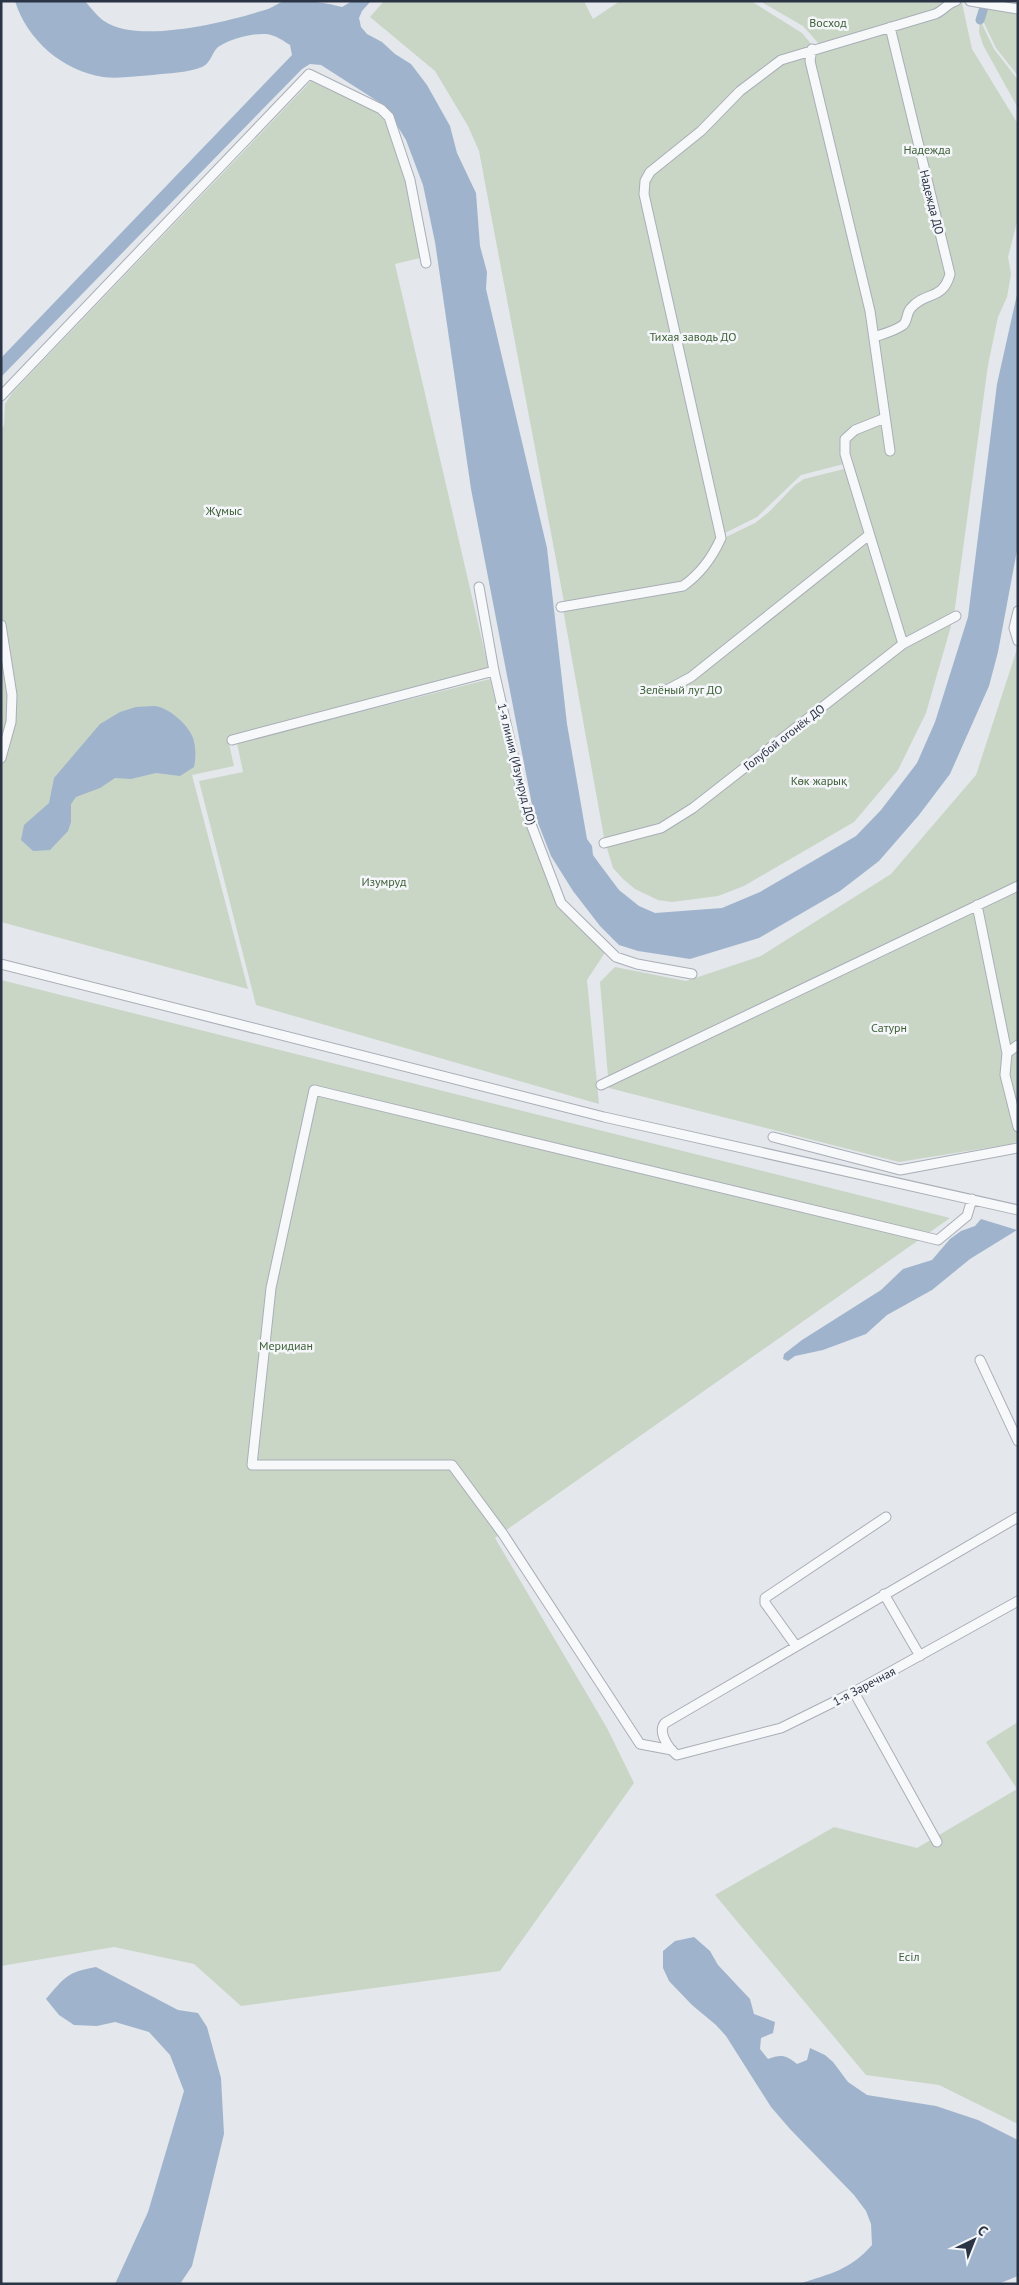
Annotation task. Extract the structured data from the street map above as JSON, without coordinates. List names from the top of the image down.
{
  "streets": {
    "street": [
      "Надежда ДО",
      "Голубой огонёк ДО",
      "1-я линия (Изумруд ДО)",
      "1-я Заречная"
    ]
  },
  "parks": [
    "Восход",
    "Надежда",
    "Тихая заводь ДО",
    "Жұмыс",
    "Зелёный луг ДО",
    "Көк жарық",
    "Изумруд",
    "Сатурн",
    "Меридиан",
    "Есіл"
  ],
  "north": "top right"
}
